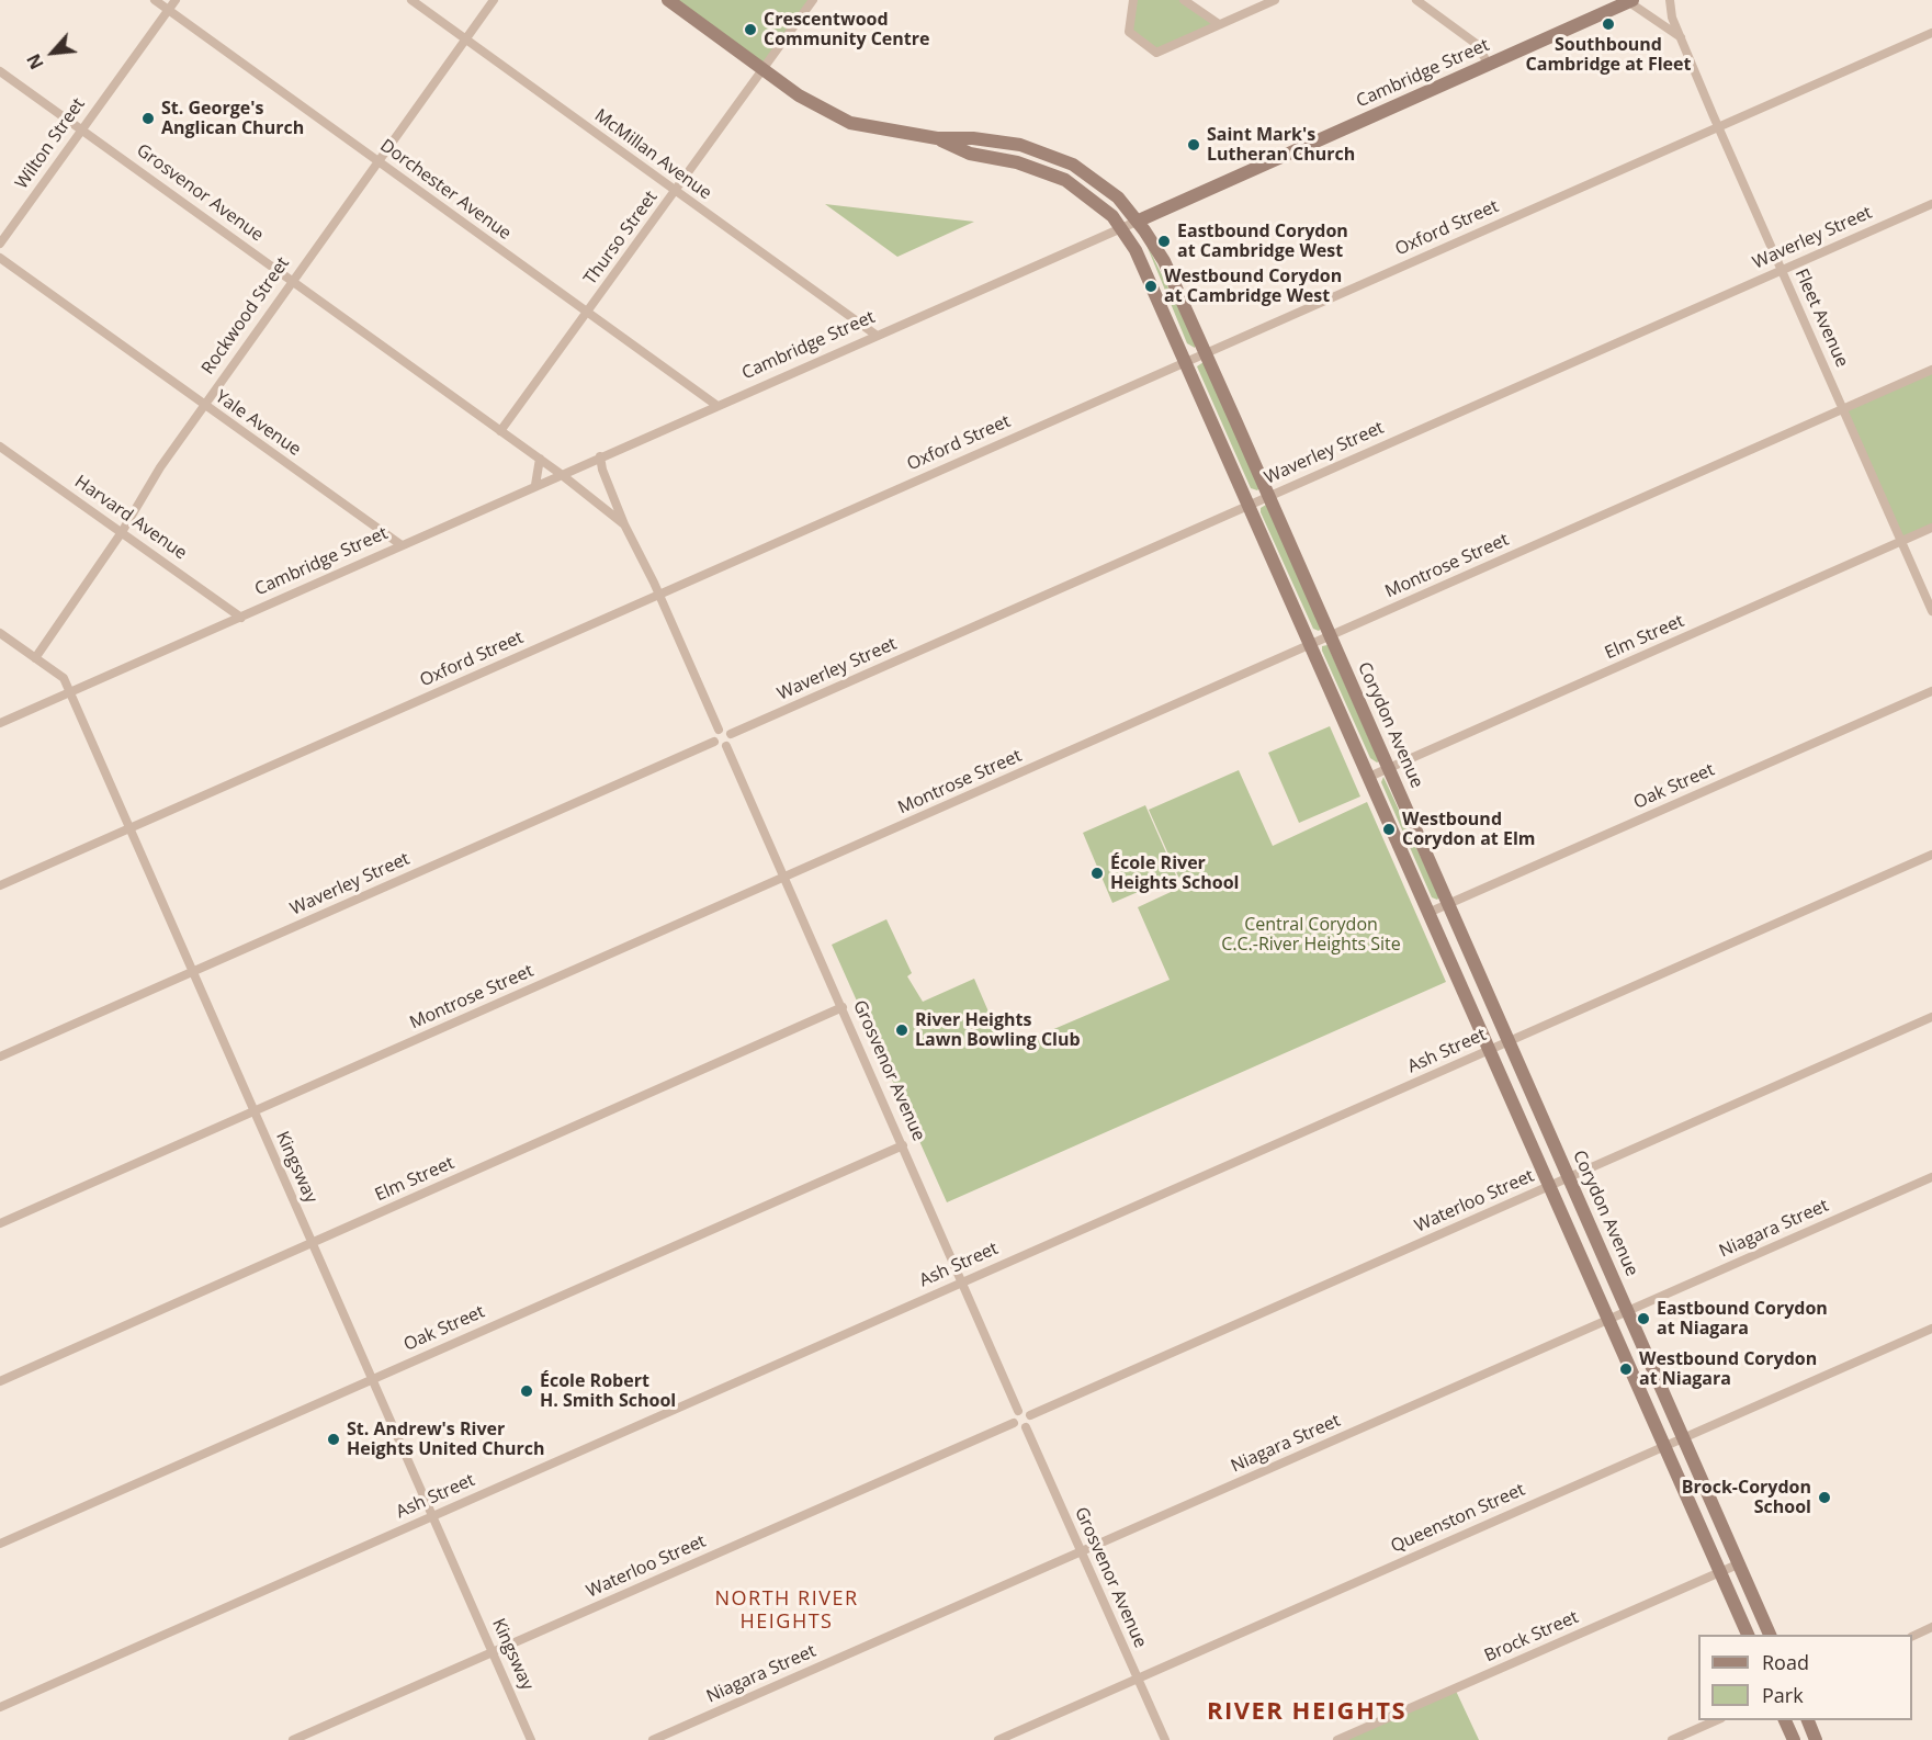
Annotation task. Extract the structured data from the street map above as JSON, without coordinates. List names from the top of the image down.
{
  "streets": {
    "main road": ["Cambridge Street", "Corydon Avenue"],
    "street": [
      "Wilton Street",
      "McMillan Avenue",
      "Dorchester Avenue",
      "Grosvenor Avenue",
      "Oxford Street",
      "Thurso Street",
      "Waverley Street",
      "Rockwood Street",
      "Fleet Avenue",
      "Yale Avenue",
      "Harvard Avenue",
      "Montrose Street",
      "Elm Street",
      "Oak Street",
      "Ash Street",
      "Kingsway",
      "Waterloo Street",
      "Niagara Street",
      "Queenston Street",
      "Brock Street"
    ]
  },
  "crossings": [
    ["Cambridge Street", "McMillan Avenue"],
    ["Cambridge Street", "Dorchester Avenue"],
    ["Cambridge Street", "Grosvenor Avenue"],
    ["Cambridge Street", "Yale Avenue"],
    ["Cambridge Street", "Harvard Avenue"],
    ["Cambridge Street", "Corydon Avenue"],
    ["Cambridge Street", "Kingsway"],
    ["Wilton Street", "Dorchester Avenue"],
    ["Wilton Street", "Grosvenor Avenue"],
    ["McMillan Avenue", "Thurso Street"],
    ["McMillan Avenue", "Rockwood Street"],
    ["Dorchester Avenue", "Thurso Street"],
    ["Dorchester Avenue", "Rockwood Street"],
    ["Grosvenor Avenue", "Oxford Street"],
    ["Grosvenor Avenue", "Thurso Street"],
    ["Grosvenor Avenue", "Waverley Street"],
    ["Grosvenor Avenue", "Rockwood Street"],
    ["Grosvenor Avenue", "Montrose Street"],
    ["Grosvenor Avenue", "Elm Street"],
    ["Grosvenor Avenue", "Oak Street"],
    ["Grosvenor Avenue", "Ash Street"],
    ["Grosvenor Avenue", "Waterloo Street"],
    ["Grosvenor Avenue", "Niagara Street"],
    ["Grosvenor Avenue", "Queenston Street"],
    ["Oxford Street", "Fleet Avenue"],
    ["Oxford Street", "Corydon Avenue"],
    ["Oxford Street", "Kingsway"],
    ["Thurso Street", "Corydon Avenue"],
    ["Waverley Street", "Fleet Avenue"],
    ["Waverley Street", "Corydon Avenue"],
    ["Waverley Street", "Kingsway"],
    ["Rockwood Street", "Yale Avenue"],
    ["Rockwood Street", "Harvard Avenue"],
    ["Rockwood Street", "Kingsway"],
    ["Fleet Avenue", "Montrose Street"],
    ["Fleet Avenue", "Elm Street"],
    ["Montrose Street", "Corydon Avenue"],
    ["Montrose Street", "Kingsway"],
    ["Elm Street", "Corydon Avenue"],
    ["Elm Street", "Kingsway"],
    ["Corydon Avenue", "Oak Street"],
    ["Corydon Avenue", "Ash Street"],
    ["Corydon Avenue", "Waterloo Street"],
    ["Corydon Avenue", "Niagara Street"],
    ["Corydon Avenue", "Queenston Street"],
    ["Corydon Avenue", "Brock Street"],
    ["Oak Street", "Kingsway"],
    ["Ash Street", "Kingsway"],
    ["Kingsway", "Waterloo Street"]
  ],
  "districts": ["NORTH RIVER HEIGHTS", "RIVER HEIGHTS"],
  "parks": ["Central Corydon C.C.-River Heights Site"],
  "places": [
    "Southbound Cambridge at Fleet",
    "Crescentwood Community Centre",
    "St. George's Anglican Church",
    "Saint Mark's Lutheran Church",
    "Eastbound Corydon at Cambridge West",
    "Westbound Corydon at Cambridge West",
    "Westbound Corydon at Elm",
    "École River Heights School",
    "River Heights Lawn Bowling Club",
    "Eastbound Corydon at Niagara",
    "Westbound Corydon at Niagara",
    "École Robert H. Smith School",
    "St. Andrew's River Heights United Church",
    "Brock-Corydon School"
  ],
  "legend": ["Road", "Park"],
  "north": "bottom left"
}
